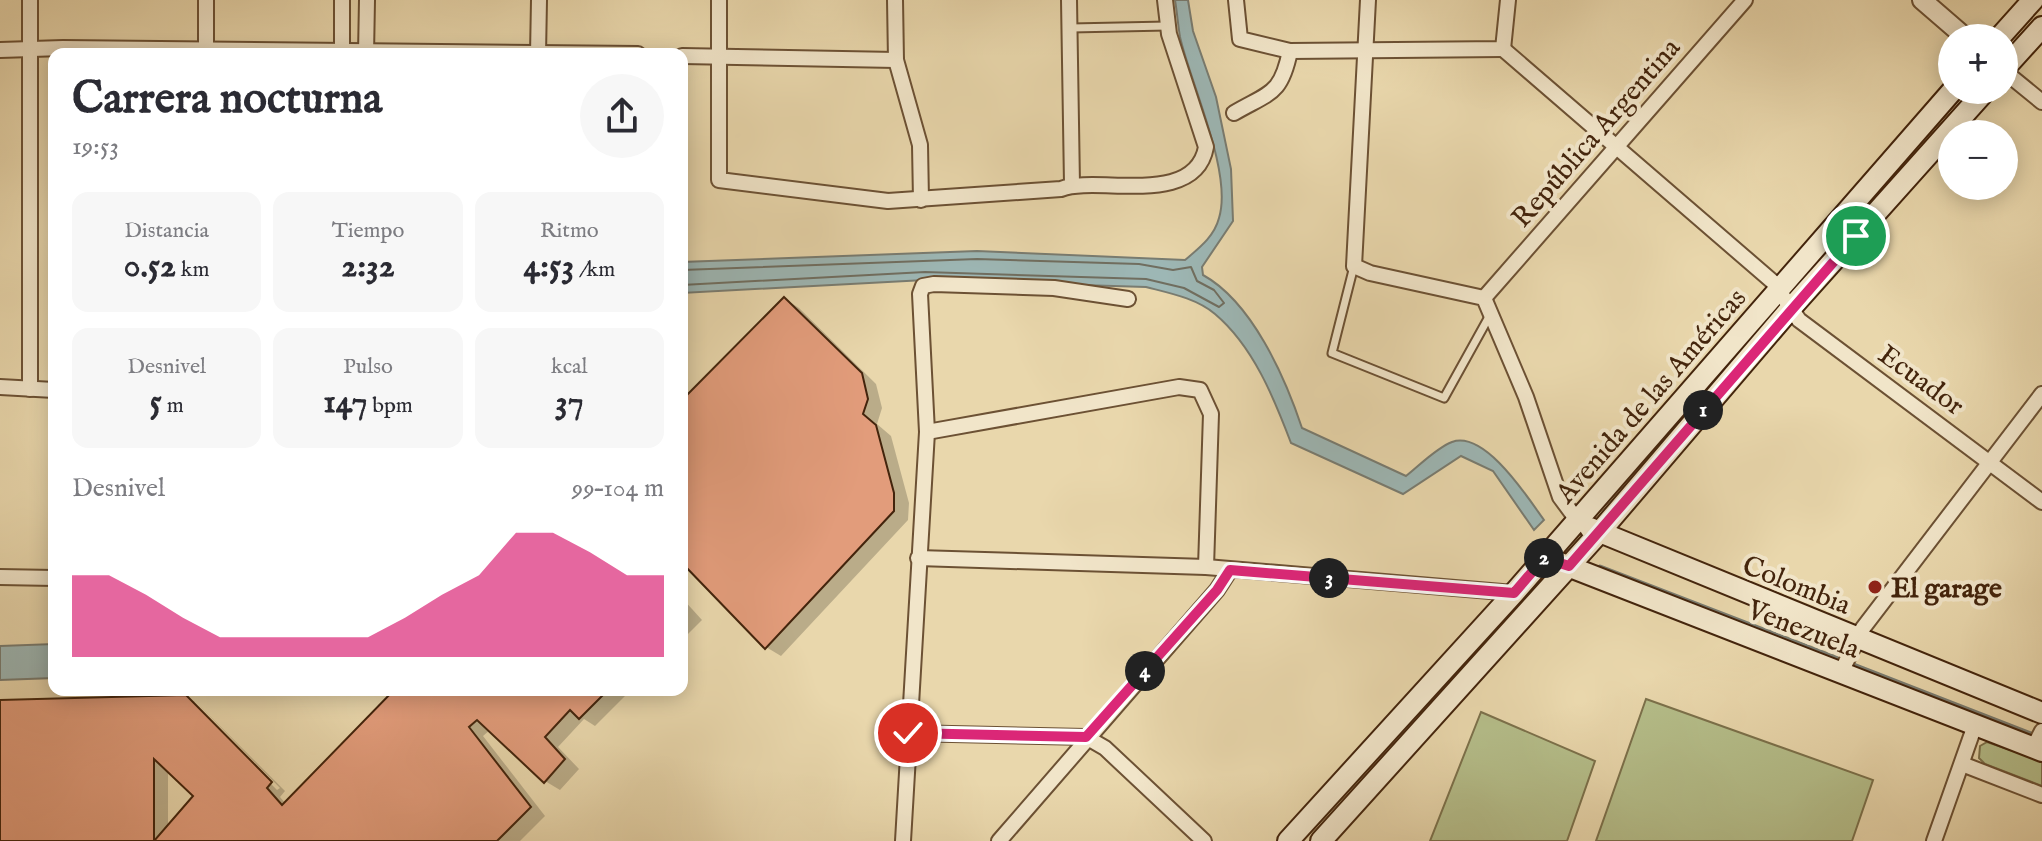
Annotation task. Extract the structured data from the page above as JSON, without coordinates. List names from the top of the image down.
{
  "streets": {
    "main road": ["Avenida de las Américas", "Colombia", "Venezuela"],
    "street": ["República Argentina", "Ecuador"]
  },
  "crossings": [
    ["República Argentina", "Ecuador"],
    ["Ecuador", "Avenida de las Américas"],
    ["Avenida de las Américas", "Colombia"],
    ["Avenida de las Américas", "Venezuela"]
  ],
  "places": ["El garage"],
  "page": {
    "map_buttons": ["+", "−"],
    "heading": ["Carrera nocturna", "19:53"],
    "stats": [
      ["Distancia", "0.52 km"],
      ["Tiempo", "2:32"],
      ["Ritmo", "4:53 /km"],
      ["Desnivel", "5 m"],
      ["Pulso", "147 bpm"],
      ["kcal", "37"]
    ],
    "pins": [
      "1",
      "2",
      "3",
      "4"
    ],
    "chart": ["Desnivel", "99–104 m"]
  }
}
